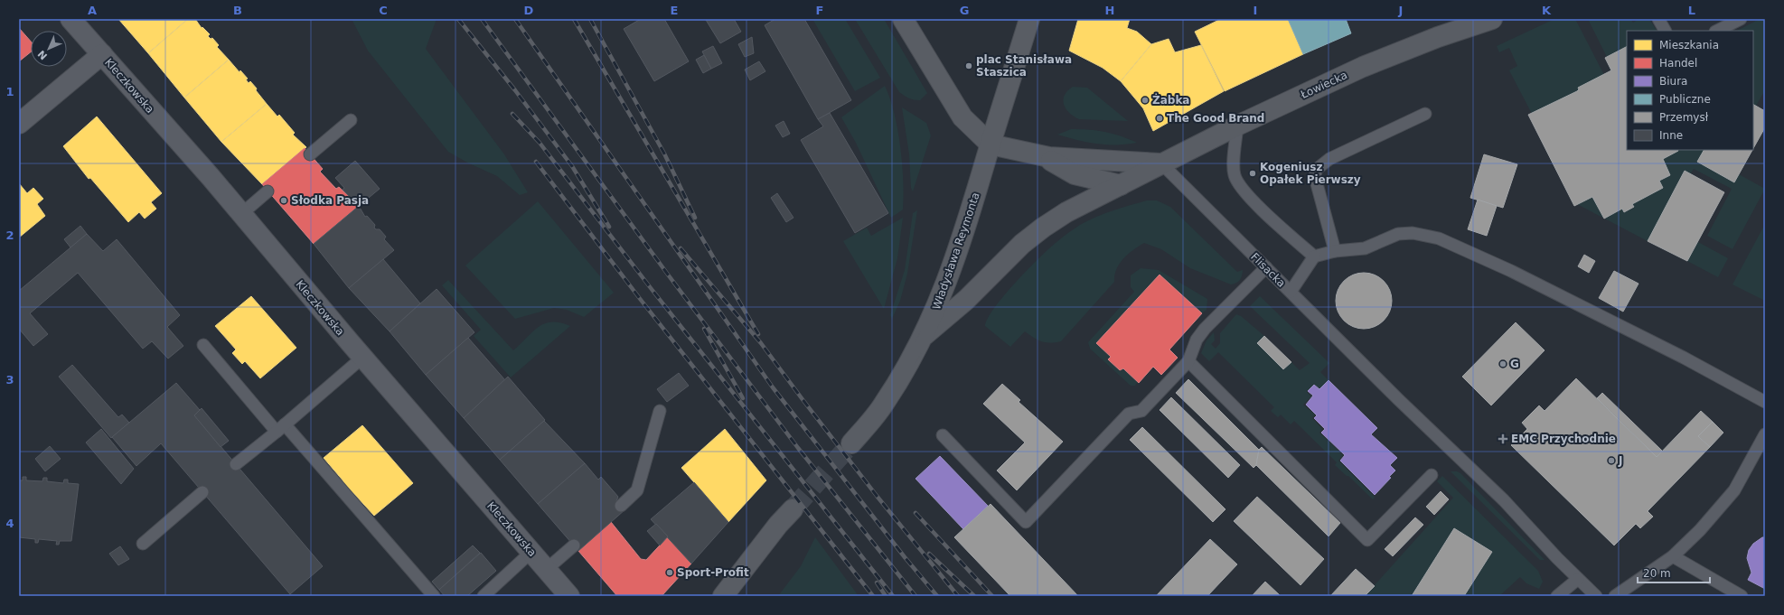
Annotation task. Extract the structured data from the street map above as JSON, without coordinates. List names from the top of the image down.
{
  "streets": {
    "main road": ["Łowiecka", "Władysława Reymonta"],
    "street": ["Kleczkowska"],
    "lane": ["Flisacka"]
  },
  "crossings": [
    ["Łowiecka", "Władysława Reymonta"],
    ["Łowiecka", "Flisacka"]
  ],
  "places": {
    "other": [
      "plac Stanisława Staszica",
      "Żabka",
      "The Good Brand",
      "Kogeniusz Opałek Pierwszy",
      "Słodka Pasja",
      "G",
      "J",
      "Sport-Profit"
    ],
    "health": ["EMC Przychodnie"]
  },
  "legend": [
    "Mieszkania",
    "Handel",
    "Biura",
    "Publiczne",
    "Przemysł",
    "Inne"
  ],
  "scale_bar": "20 m",
  "north": "bottom left",
  "grid": {
    "columns": [
      "A",
      "B",
      "C",
      "D",
      "E",
      "F",
      "G",
      "H",
      "I",
      "J",
      "K",
      "L"
    ],
    "rows": [
      "1",
      "2",
      "3",
      "4"
    ]
  }
}
